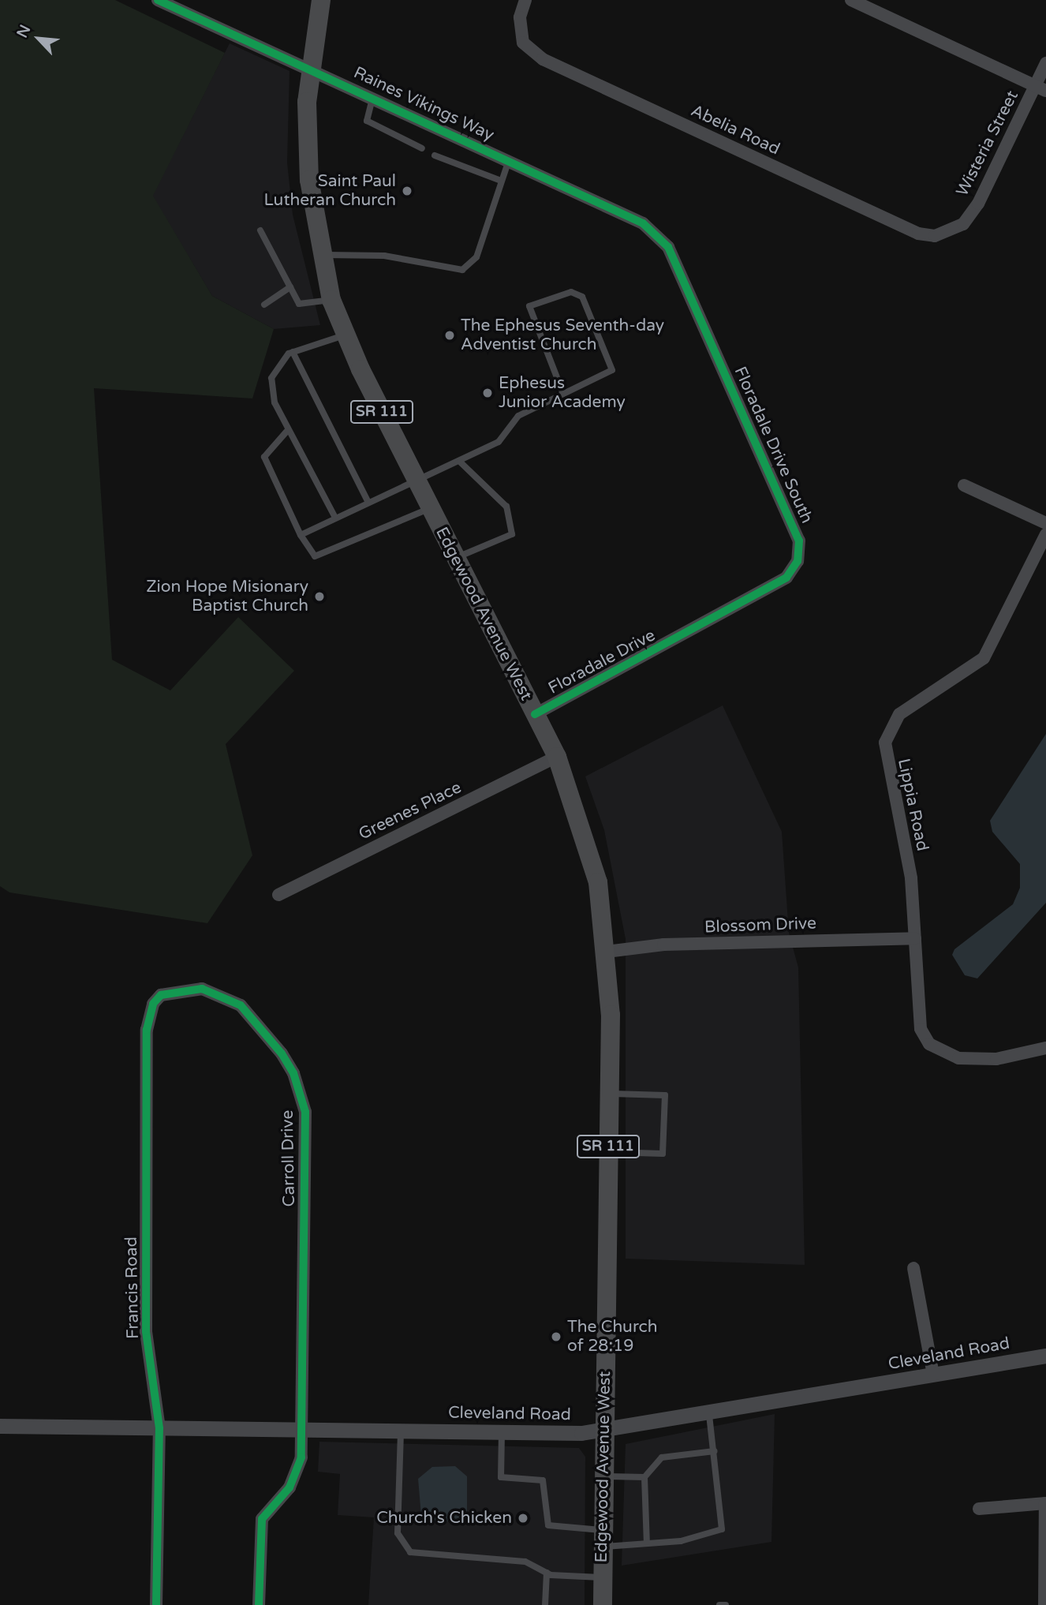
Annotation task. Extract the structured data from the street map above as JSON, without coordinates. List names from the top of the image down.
{
  "streets": {
    "main road": ["SR 111", "Edgewood Avenue West"],
    "street": [
      "Raines Vikings Way",
      "Abelia Road",
      "Wisteria Street",
      "Floradale Drive South",
      "Floradale Drive",
      "Lippia Road",
      "Greenes Place",
      "Blossom Drive",
      "Carroll Drive",
      "Francis Road",
      "Cleveland Road"
    ]
  },
  "crossings": [
    ["Raines Vikings Way", "Floradale Drive South"],
    ["Raines Vikings Way", "Edgewood Avenue West"],
    ["Abelia Road", "Wisteria Street"],
    ["Floradale Drive South", "Floradale Drive"],
    ["Edgewood Avenue West", "Floradale Drive"],
    ["Edgewood Avenue West", "Greenes Place"],
    ["Edgewood Avenue West", "Blossom Drive"],
    ["Edgewood Avenue West", "Cleveland Road"],
    ["Lippia Road", "Blossom Drive"],
    ["Carroll Drive", "Francis Road"],
    ["Carroll Drive", "Cleveland Road"],
    ["Francis Road", "Cleveland Road"]
  ],
  "places": [
    "Saint Paul Lutheran Church",
    "The Ephesus Seventh-day Adventist Church",
    "Ephesus Junior Academy",
    "Zion Hope Misionary Baptist Church",
    "The Church of 28:19",
    "Church's Chicken"
  ],
  "north": "top left"
}
